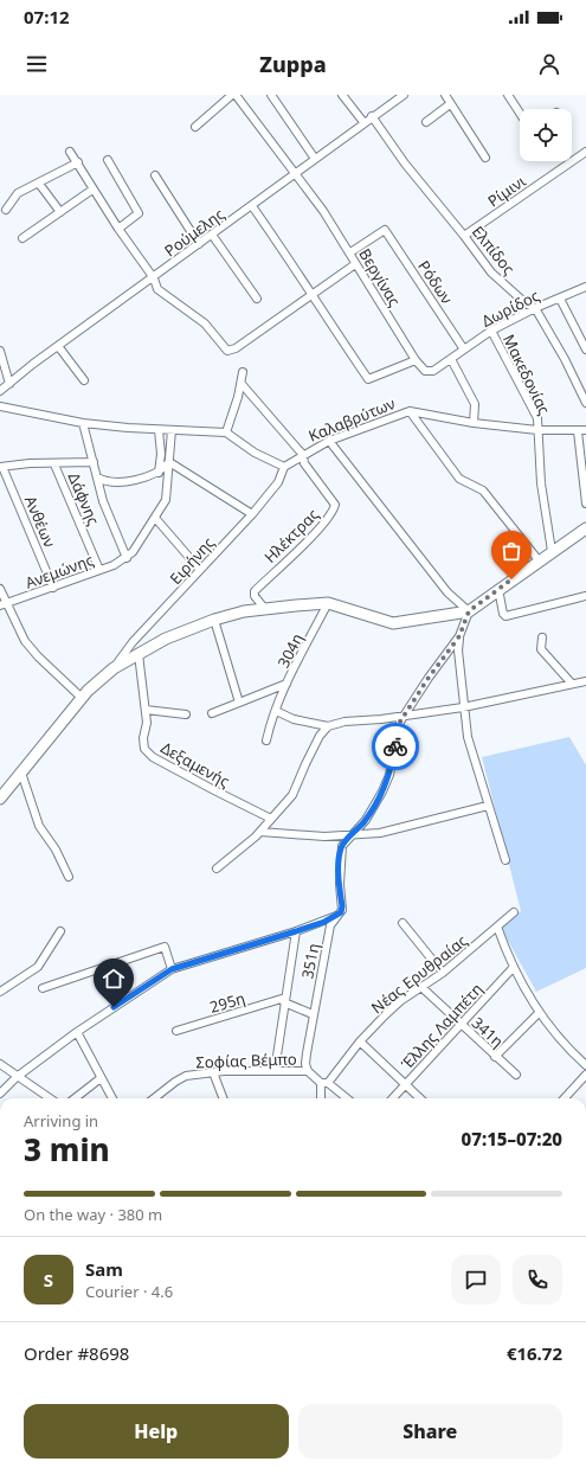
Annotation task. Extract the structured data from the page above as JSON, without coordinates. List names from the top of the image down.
{
  "streets": {
    "street": [
      "Ρίμινι",
      "Ρούμελης",
      "Ελπίδος",
      "Βεργίνας",
      "Ρόδων",
      "Δωρίδος",
      "Μακεδονίας",
      "Καλαβρύτων",
      "Δάφνης",
      "Ανθέων",
      "Ηλέκτρας",
      "Ειρήνης",
      "Ανεμώνης",
      "304η",
      "Δεξαμενής",
      "351η",
      "Νέας Ερυθραίας",
      "295η",
      "Έλλης Λαμπέτη",
      "341η",
      "Σοφίας Βέμπο"
    ]
  },
  "crossings": [
    ["Ρίμινι", "Ελπίδος"],
    ["Ρούμελης", "Ελπίδος"],
    ["Ρούμελης", "Βεργίνας"],
    ["Ελπίδος", "Δωρίδος"],
    ["Βεργίνας", "Ρόδων"],
    ["Ρόδων", "Δωρίδος"],
    ["Δωρίδος", "Μακεδονίας"],
    ["Μακεδονίας", "Καλαβρύτων"],
    ["Καλαβρύτων", "Ηλέκτρας"],
    ["Καλαβρύτων", "Ειρήνης"],
    ["Δάφνης", "Ανεμώνης"],
    ["Ανθέων", "Ανεμώνης"],
    ["351η", "Σοφίας Βέμπο"],
    ["Νέας Ερυθραίας", "341η"],
    ["Νέας Ερυθραίας", "Σοφίας Βέμπο"],
    ["Έλλης Λαμπέτη", "341η"]
  ],
  "page": {
    "status": "07:12",
    "header": "Zuppa",
    "heading": ["3 min", "Arriving in", "07:15–07:20"],
    "panel": [
      "Sam",
      "Courier · 4.6",
      "Order #8698",
      "€16.72"
    ],
    "bar": "On the way · 380 m",
    "round": "S",
    "buttons": ["Help", "Share"]
  }
}
